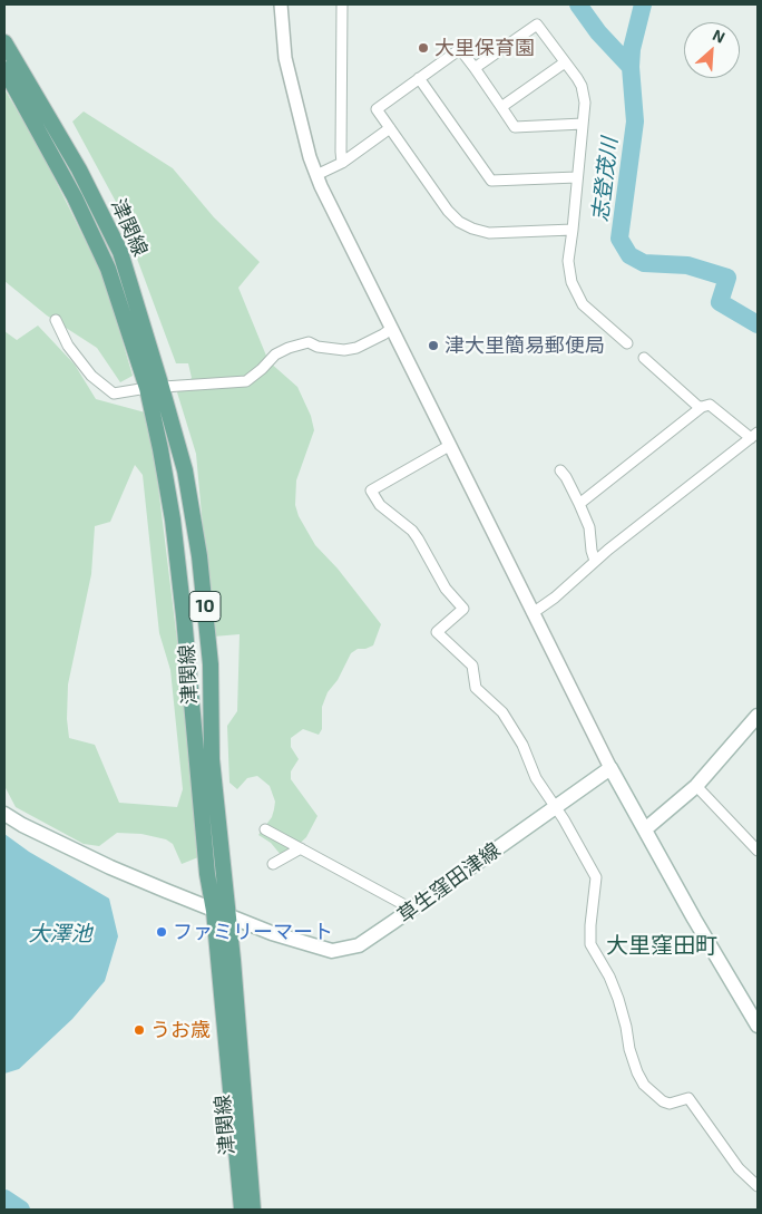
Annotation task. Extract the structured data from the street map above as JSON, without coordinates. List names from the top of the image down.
{
  "streets": {
    "main road": ["津関線", "10", "草生窪田津線"]
  },
  "crossings": [
    ["津関線", "草生窪田津線"]
  ],
  "districts": ["大里窪田町"],
  "water": ["志登茂川", "大澤池"],
  "places": [
    "大里保育園",
    "津大里簡易郵便局",
    "ファミリーマート",
    "うお歳"
  ],
  "north": "top right"
}
